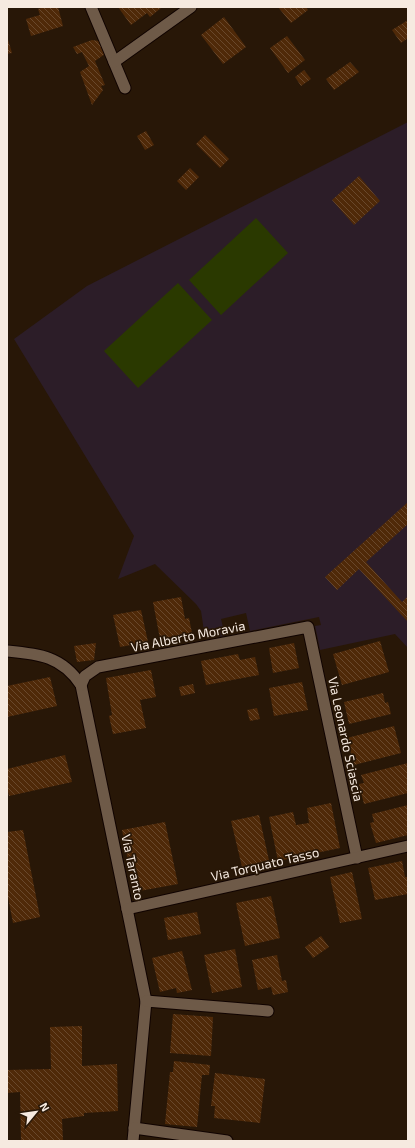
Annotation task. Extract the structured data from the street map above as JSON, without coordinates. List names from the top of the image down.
{
  "streets": {
    "street": [
      "Via Alberto Moravia",
      "Via Leonardo Sciascia",
      "Via Torquato Tasso",
      "Via Taranto"
    ]
  },
  "crossings": [
    ["Via Alberto Moravia", "Via Leonardo Sciascia"],
    ["Via Alberto Moravia", "Via Taranto"],
    ["Via Leonardo Sciascia", "Via Torquato Tasso"],
    ["Via Torquato Tasso", "Via Taranto"]
  ],
  "north": "top right"
}
